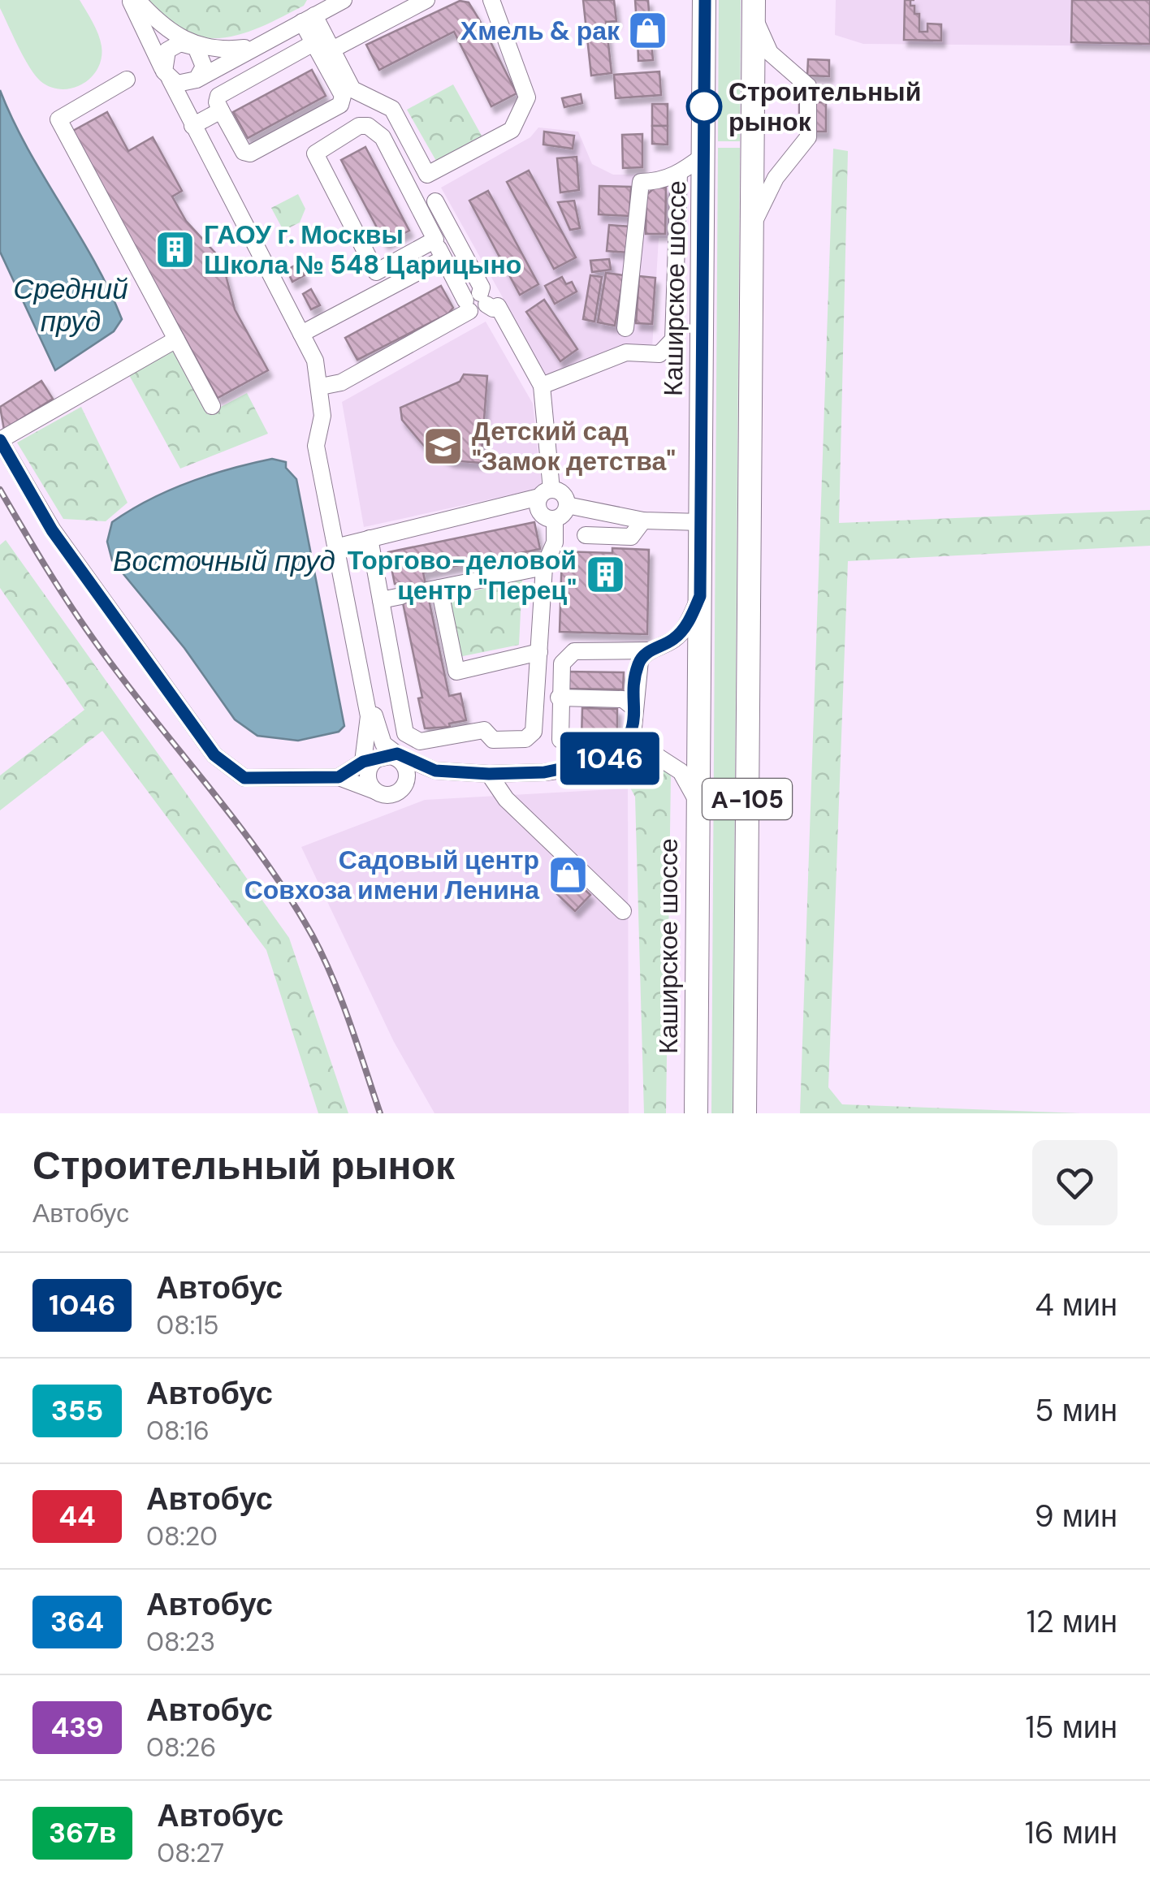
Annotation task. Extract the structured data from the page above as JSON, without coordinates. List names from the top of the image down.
{
  "streets": {
    "highway": ["Каширское шоссе", "А-105"]
  },
  "water": ["Средний пруд", "Восточный пруд"],
  "places": {
    "shop": ["Хмель & рак", "Садовый центр Совхоза имени Ленина"],
    "other": ["Строительный рынок"],
    "building": ["ГАОУ г. Москвы Школа № 548 Царицыно", "Торгово-деловой центр \"Перец\""],
    "school or university": ["Детский сад \"Замок детства\""]
  },
  "lines": ["bus line 1046"],
  "page": {
    "on_map": "1046",
    "heading": ["Строительный рынок", "Автобус"],
    "list": [
      {
        "mark": "1046",
        "name": "Автобус",
        "note": "08:15",
        "value": "4 мин"
      },
      {
        "mark": "355",
        "name": "Автобус",
        "note": "08:16",
        "value": "5 мин"
      },
      {
        "mark": "44",
        "name": "Автобус",
        "note": "08:20",
        "value": "9 мин"
      },
      {
        "mark": "364",
        "name": "Автобус",
        "note": "08:23",
        "value": "12 мин"
      },
      {
        "mark": "439",
        "name": "Автобус",
        "note": "08:26",
        "value": "15 мин"
      },
      {
        "mark": "367в",
        "name": "Автобус",
        "note": "08:27",
        "value": "16 мин"
      }
    ]
  }
}
